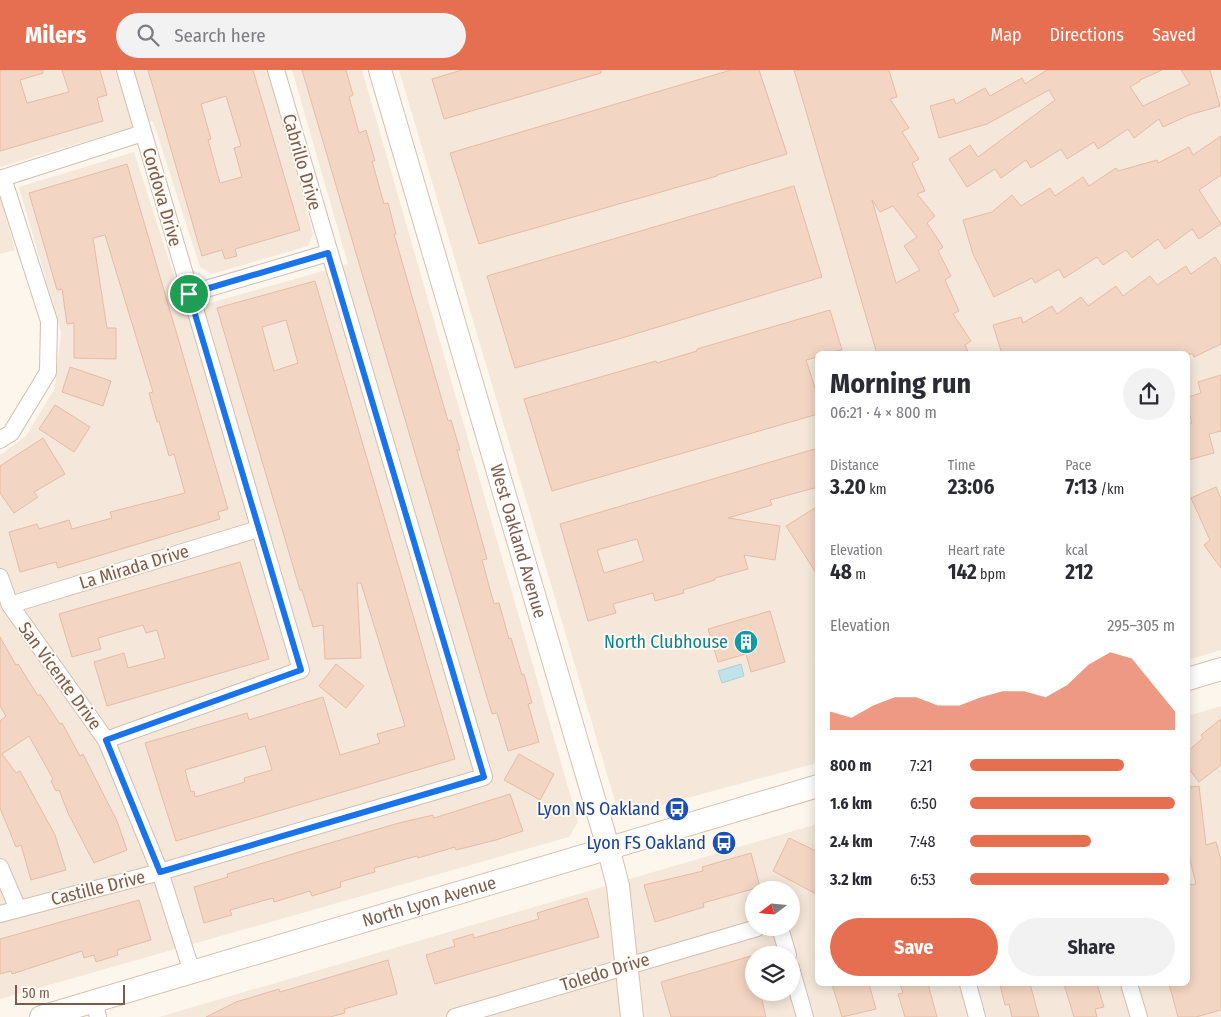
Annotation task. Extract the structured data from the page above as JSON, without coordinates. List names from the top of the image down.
{
  "streets": {
    "street": [
      "Cabrillo Drive",
      "Cordova Drive",
      "West Oakland Avenue",
      "La Mirada Drive",
      "San Vicente Drive",
      "Castille Drive",
      "North Lyon Avenue",
      "Toledo Drive"
    ]
  },
  "crossings": [
    ["Cabrillo Drive", "Castille Drive"],
    ["Cordova Drive", "La Mirada Drive"],
    ["Cordova Drive", "San Vicente Drive"],
    ["West Oakland Avenue", "North Lyon Avenue"],
    ["West Oakland Avenue", "Toledo Drive"],
    ["La Mirada Drive", "San Vicente Drive"],
    ["San Vicente Drive", "Castille Drive"],
    ["San Vicente Drive", "North Lyon Avenue"]
  ],
  "places": {
    "building": ["North Clubhouse"],
    "bus stop": ["Lyon NS Oakland", "Lyon FS Oakland"]
  },
  "scale_bar": "50 m",
  "north": "left",
  "page": {
    "header": "Milers",
    "search": "Search here",
    "nav": ["Map", "Directions", "Saved"],
    "heading": ["Morning run", "06:21 · 4 × 800 m"],
    "stats": [
      ["Distance", "3.20 km"],
      ["Time", "23:06"],
      ["Pace", "7:13 /km"],
      ["Elevation", "48 m"],
      ["Heart rate", "142 bpm"],
      ["kcal", "212"]
    ],
    "chart": ["Elevation", "295–305 m"],
    "list": [
      {
        "name": "800 m",
        "note": "7:21"
      },
      {
        "name": "1.6 km",
        "note": "6:50"
      },
      {
        "name": "2.4 km",
        "note": "7:48"
      },
      {
        "name": "3.2 km",
        "note": "6:53"
      }
    ],
    "buttons": ["Save", "Share"],
    "scale": "50 m"
  }
}
